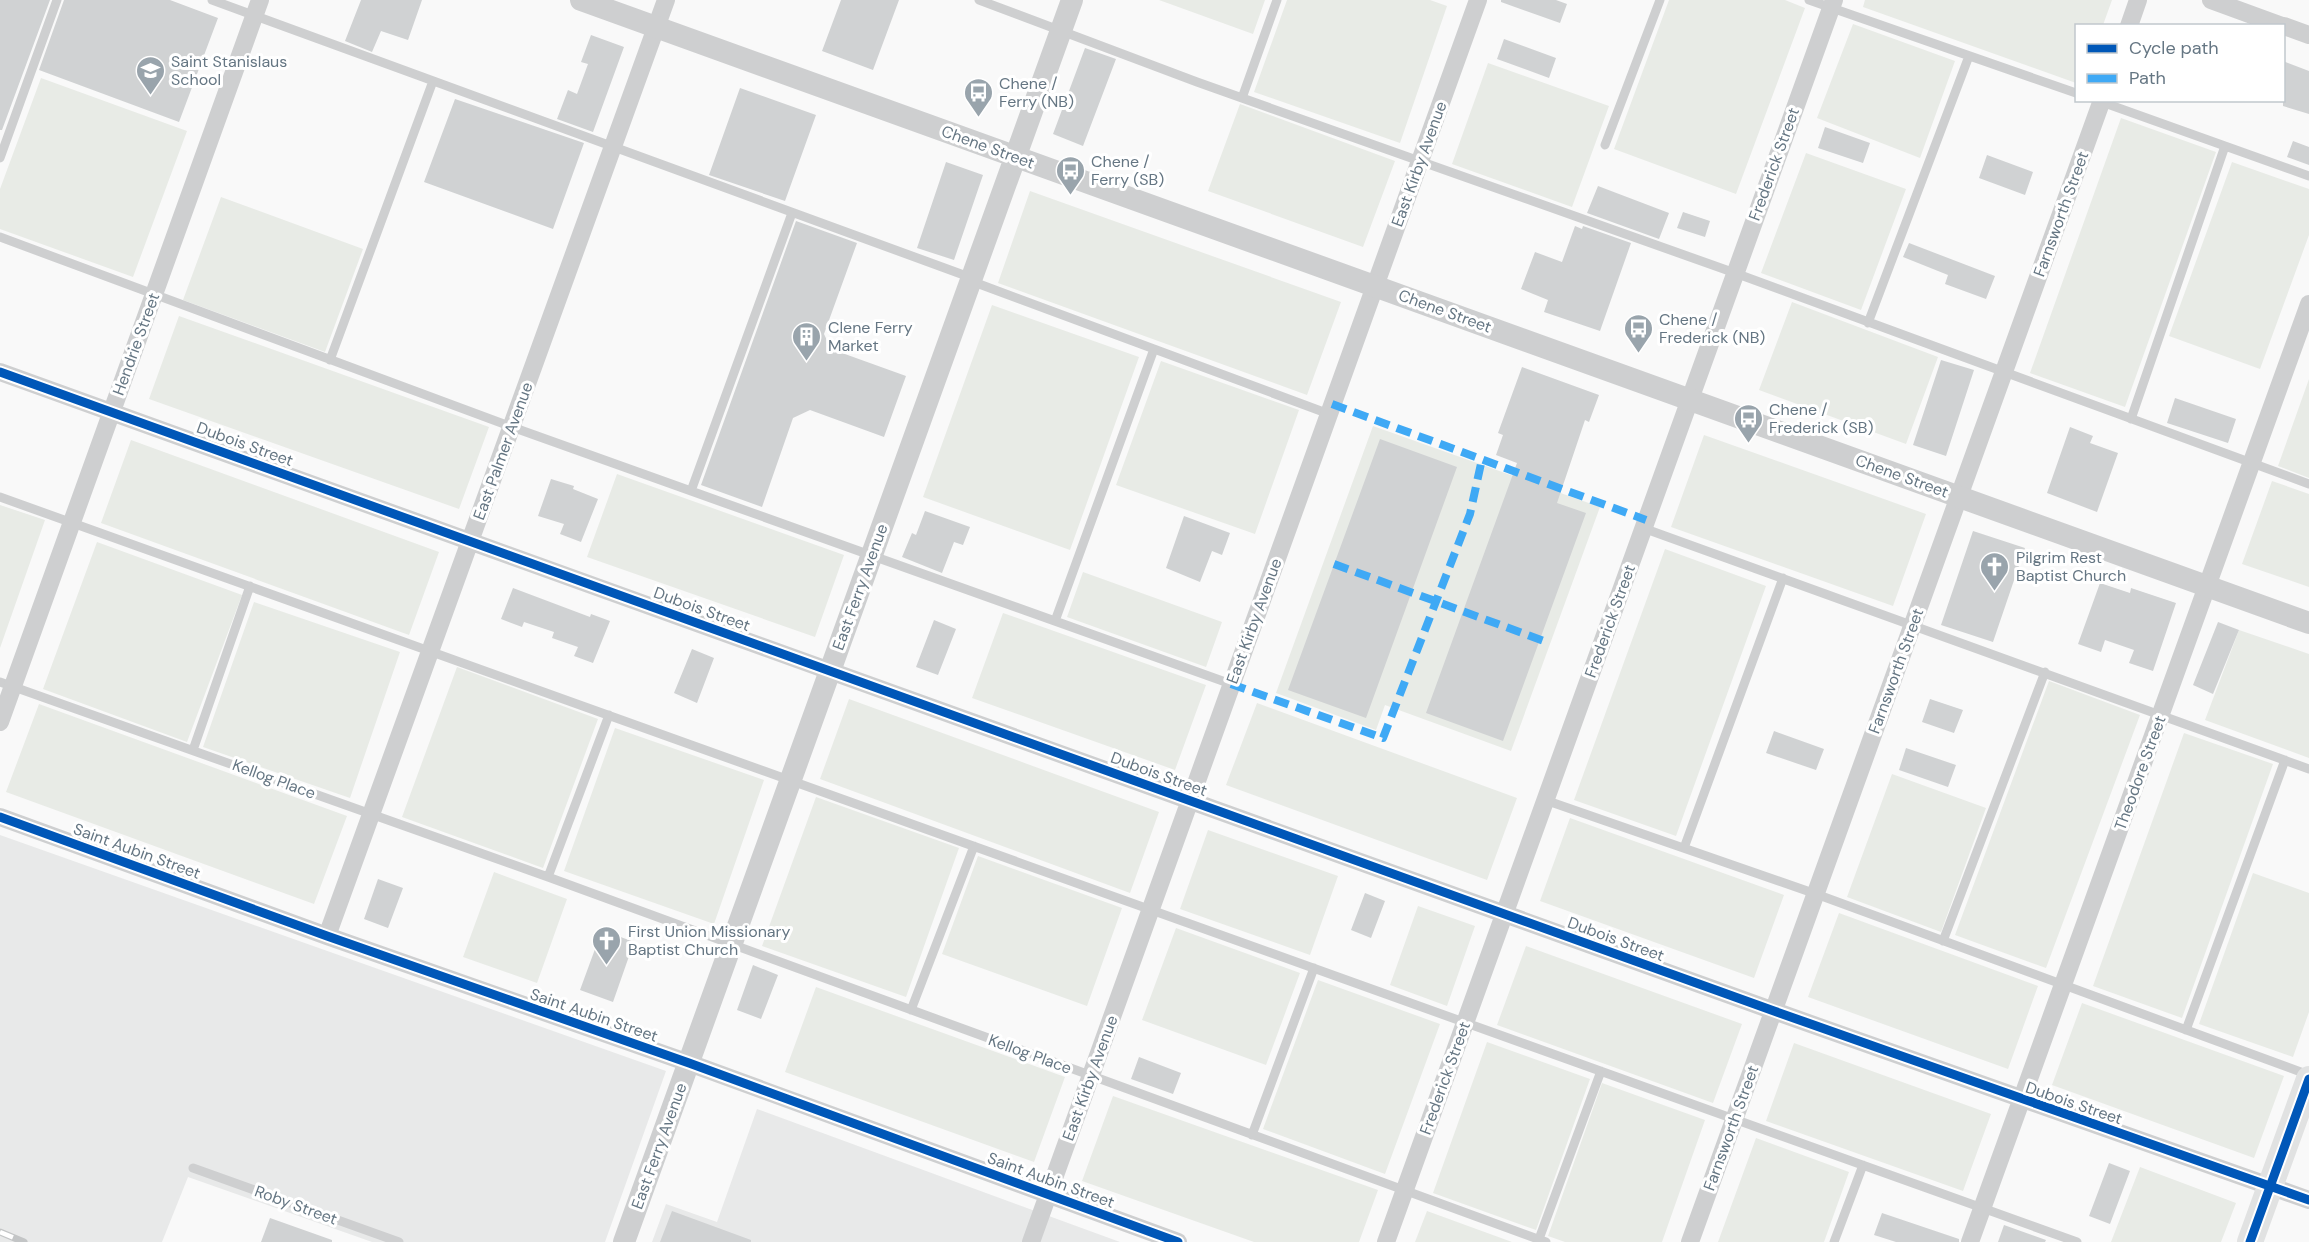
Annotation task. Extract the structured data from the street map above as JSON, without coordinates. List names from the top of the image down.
{
  "streets": {
    "street": [
      "Chene Street",
      "East Kirby Avenue",
      "Frederick Street",
      "Farnsworth Street",
      "Hendrie Street",
      "Dubois Street",
      "East Palmer Avenue",
      "East Ferry Avenue",
      "Theodore Street",
      "Saint Aubin Street"
    ],
    "lane": ["Kellog Place", "Roby Street"]
  },
  "crossings": [
    ["Chene Street", "East Kirby Avenue"],
    ["Chene Street", "Frederick Street"],
    ["Chene Street", "Farnsworth Street"],
    ["Chene Street", "East Palmer Avenue"],
    ["Chene Street", "East Ferry Avenue"],
    ["Chene Street", "Theodore Street"],
    ["East Kirby Avenue", "Dubois Street"],
    ["East Kirby Avenue", "Kellog Place"],
    ["East Kirby Avenue", "Saint Aubin Street"],
    ["Frederick Street", "Dubois Street"],
    ["Frederick Street", "Kellog Place"],
    ["Farnsworth Street", "Dubois Street"],
    ["Hendrie Street", "Dubois Street"],
    ["Hendrie Street", "Kellog Place"],
    ["Dubois Street", "East Palmer Avenue"],
    ["Dubois Street", "East Ferry Avenue"],
    ["Dubois Street", "Theodore Street"],
    ["East Palmer Avenue", "Kellog Place"],
    ["East Palmer Avenue", "Saint Aubin Street"],
    ["East Ferry Avenue", "Kellog Place"],
    ["East Ferry Avenue", "Saint Aubin Street"]
  ],
  "places": {
    "school or university": ["Saint Stanislaus School"],
    "bus stop": [
      "Chene / Ferry (NB)",
      "Chene / Ferry (SB)",
      "Chene / Frederick (NB)",
      "Chene / Frederick (SB)"
    ],
    "building": ["Clene Ferry Market"],
    "church": ["Pilgrim Rest Baptist Church", "First Union Missionary Baptist Church"]
  },
  "legend": ["Cycle path", "Path"]
}
